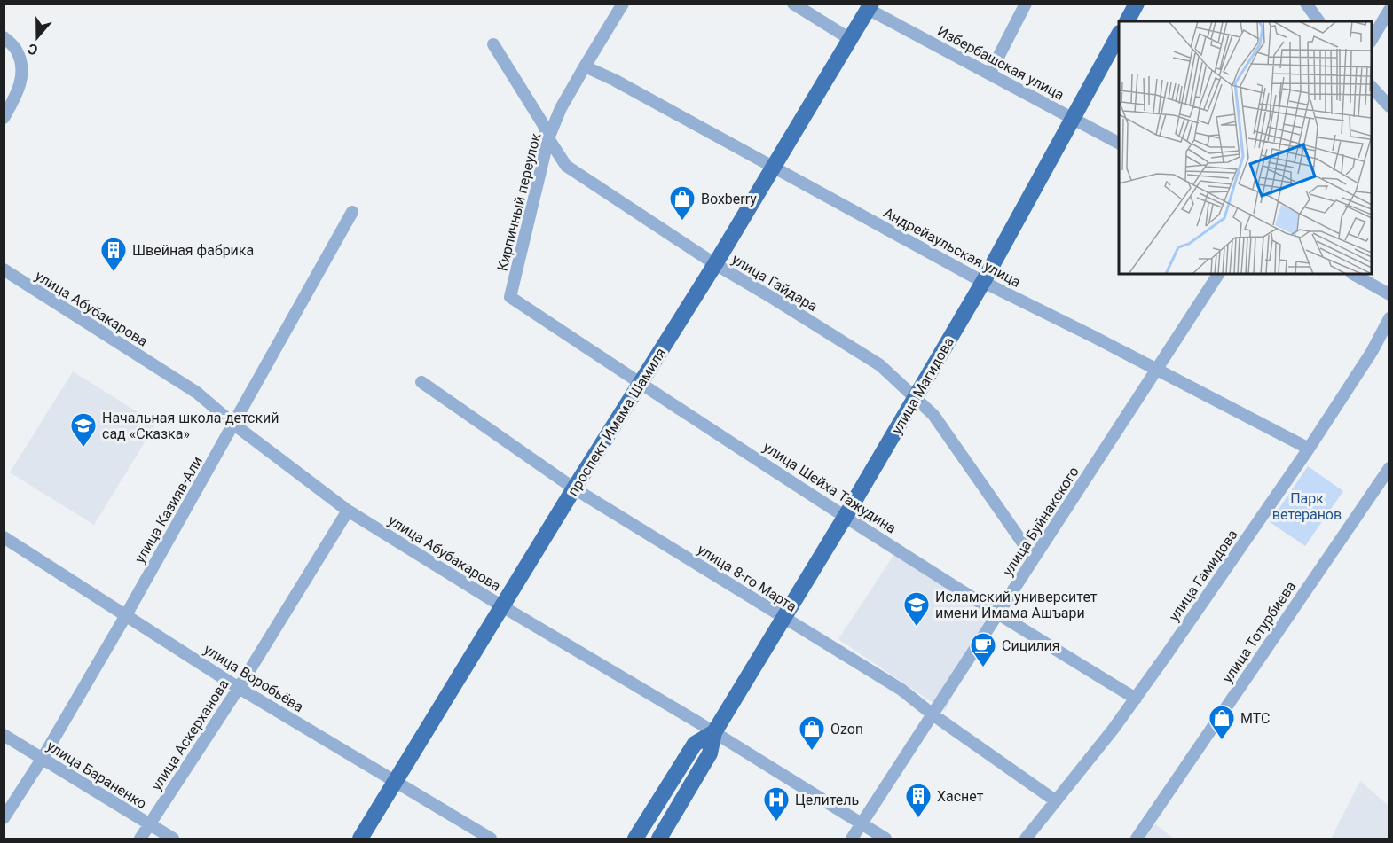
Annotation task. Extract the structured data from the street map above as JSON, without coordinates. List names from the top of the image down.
{
  "streets": {
    "main road": ["улица Магидова", "проспект Имама Шамиля"],
    "street": [
      "Избербашская улица",
      "Кирпичный переулок",
      "Андрейаульская улица",
      "улица Гайдара",
      "улица Абубакарова",
      "улица Шейха Тажудина",
      "улица Казияв-Али",
      "улица Буйнакского",
      "улица Гамидова",
      "улица 8-го Марта",
      "улица Тотурбиева",
      "улица Воробьёва",
      "улица Аскерханова",
      "улица Бараненко"
    ]
  },
  "crossings": [
    ["Избербашская улица", "улица Магидова"],
    ["Избербашская улица", "проспект Имама Шамиля"],
    ["Кирпичный переулок", "Андрейаульская улица"],
    ["Кирпичный переулок", "улица Гайдара"],
    ["Кирпичный переулок", "улица Шейха Тажудина"],
    ["Андрейаульская улица", "улица Магидова"],
    ["Андрейаульская улица", "проспект Имама Шамиля"],
    ["Андрейаульская улица", "улица Буйнакского"],
    ["Андрейаульская улица", "улица Гамидова"],
    ["улица Гайдара", "улица Магидова"],
    ["улица Гайдара", "проспект Имама Шамиля"],
    ["улица Гайдара", "улица Буйнакского"],
    ["улица Абубакарова", "улица Магидова"],
    ["улица Абубакарова", "проспект Имама Шамиля"],
    ["улица Абубакарова", "улица Казияв-Али"],
    ["улица Абубакарова", "улица Буйнакского"],
    ["улица Абубакарова", "улица Аскерханова"],
    ["улица Магидова", "улица Шейха Тажудина"],
    ["улица Магидова", "улица 8-го Марта"],
    ["проспект Имама Шамиля", "улица Шейха Тажудина"],
    ["проспект Имама Шамиля", "улица 8-го Марта"],
    ["проспект Имама Шамиля", "улица Воробьёва"],
    ["улица Шейха Тажудина", "улица Буйнакского"],
    ["улица Шейха Тажудина", "улица Гамидова"],
    ["улица Казияв-Али", "улица Воробьёва"],
    ["улица Казияв-Али", "улица Бараненко"],
    ["улица Буйнакского", "улица 8-го Марта"],
    ["улица Гамидова", "улица 8-го Марта"],
    ["улица Воробьёва", "улица Аскерханова"],
    ["улица Аскерханова", "улица Бараненко"]
  ],
  "parks": ["Парк ветеранов"],
  "places": {
    "shop": ["Boxberry", "МТС", "Ozon"],
    "building": ["Швейная фабрика", "Хаснет"],
    "school or university": ["Начальная школа-детский сад «Сказка»", "Исламский университет имени Имама Ашъари"],
    "cafe": ["Сицилия"],
    "hospital": ["Целитель"]
  },
  "north": "bottom"
}
